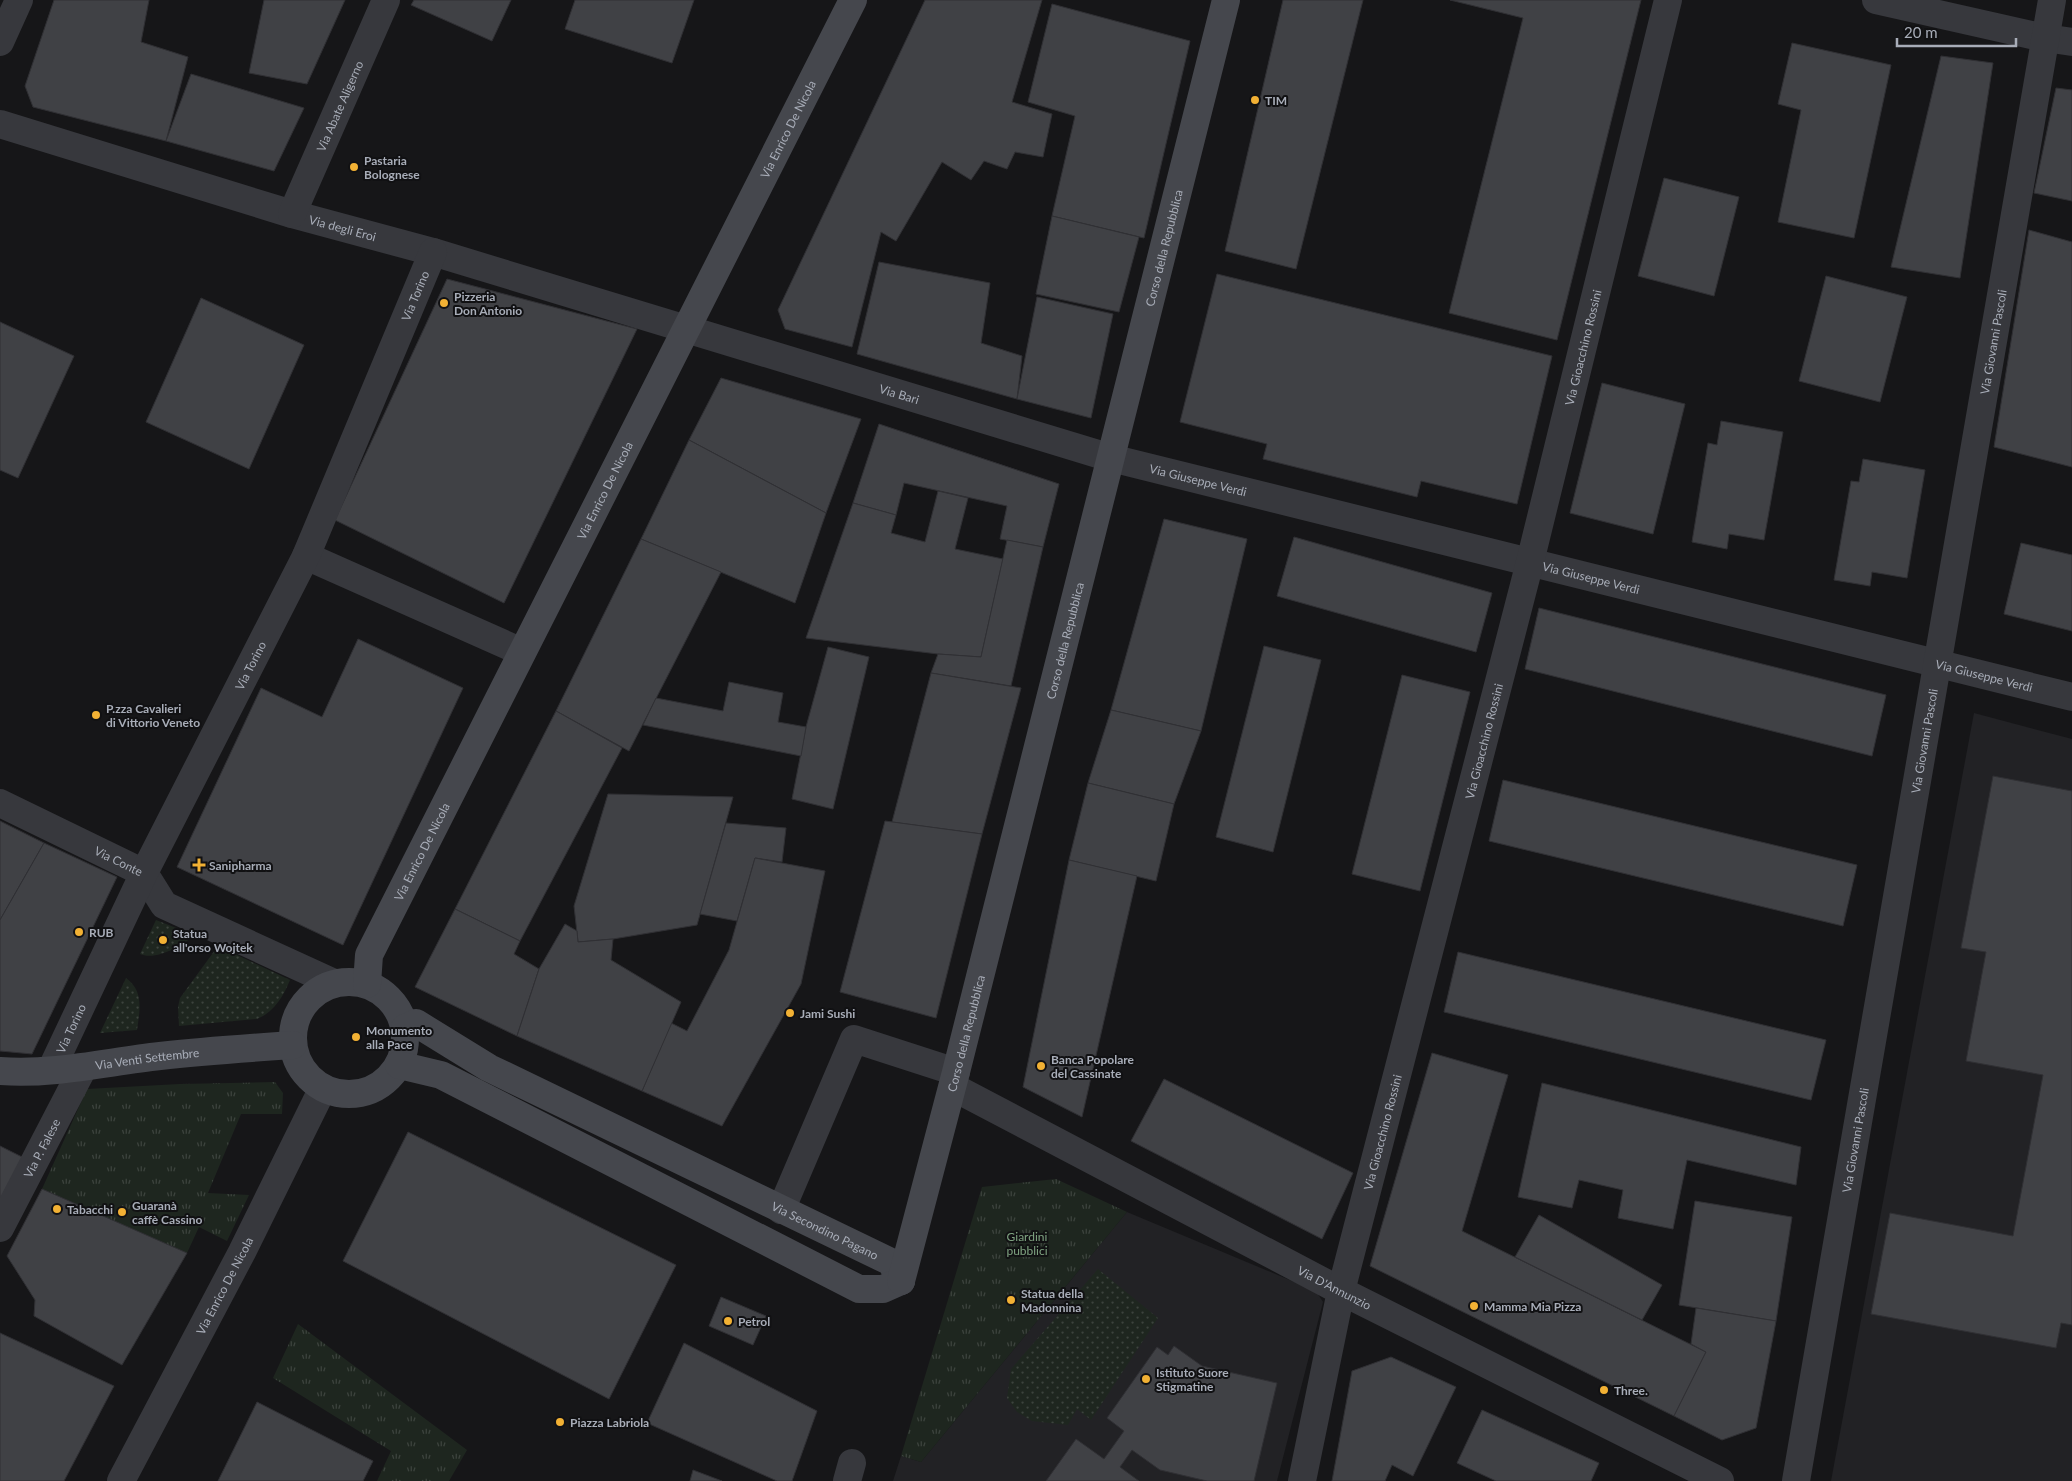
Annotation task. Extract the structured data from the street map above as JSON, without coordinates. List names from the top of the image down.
{
  "streets": {
    "main road": [
      "Via Enrico De Nicola",
      "Corso della Repubblica",
      "Via Venti Settembre",
      "Via Secondino Pagano"
    ],
    "street": [
      "Via Abate Aligerno",
      "Via degli Eroi",
      "Via Torino",
      "Via Giovanni Pascoli",
      "Via Gioacchino Rossini",
      "Via Bari",
      "Via Giuseppe Verdi",
      "Via Conte",
      "Via P. Falese",
      "Via D'Annunzio"
    ]
  },
  "crossings": [
    ["Via Abate Aligerno", "Via degli Eroi"],
    ["Via Enrico De Nicola", "Via degli Eroi"],
    ["Via Enrico De Nicola", "Via Bari"],
    ["Via Enrico De Nicola", "Via Conte"],
    ["Via Enrico De Nicola", "Via Venti Settembre"],
    ["Via Enrico De Nicola", "Via Secondino Pagano"],
    ["Via degli Eroi", "Via Torino"],
    ["Via degli Eroi", "Via Bari"],
    ["Corso della Repubblica", "Via Bari"],
    ["Corso della Repubblica", "Via Giuseppe Verdi"],
    ["Corso della Repubblica", "Via Secondino Pagano"],
    ["Corso della Repubblica", "Via D'Annunzio"],
    ["Via Torino", "Via Conte"],
    ["Via Torino", "Via Venti Settembre"],
    ["Via Giovanni Pascoli", "Via Giuseppe Verdi"],
    ["Via Gioacchino Rossini", "Via Giuseppe Verdi"],
    ["Via Gioacchino Rossini", "Via D'Annunzio"],
    ["Via Bari", "Via Giuseppe Verdi"],
    ["Via Conte", "Via Venti Settembre"],
    ["Via Conte", "Via Secondino Pagano"],
    ["Via Venti Settembre", "Via P. Falese"],
    ["Via Venti Settembre", "Via Secondino Pagano"],
    ["Via Secondino Pagano", "Via D'Annunzio"]
  ],
  "parks": ["Giardini pubblici"],
  "places": {
    "other": [
      "TIM",
      "Pastaria Bolognese",
      "Pizzeria Don Antonio",
      "P.zza Cavalieri di Vittorio Veneto",
      "RUB",
      "Statua all'orso Wojtek",
      "Jami Sushi",
      "Monumento alla Pace",
      "Banca Popolare del Cassinate",
      "Tabacchi",
      "Guaranà caffè Cassino",
      "Statua della Madonnina",
      "Mamma Mia Pizza",
      "Petrol",
      "Istituto Suore Stigmatine",
      "Three.",
      "Piazza Labriola"
    ],
    "health": ["Sanipharma"]
  },
  "scale_bar": "20 m"
}
